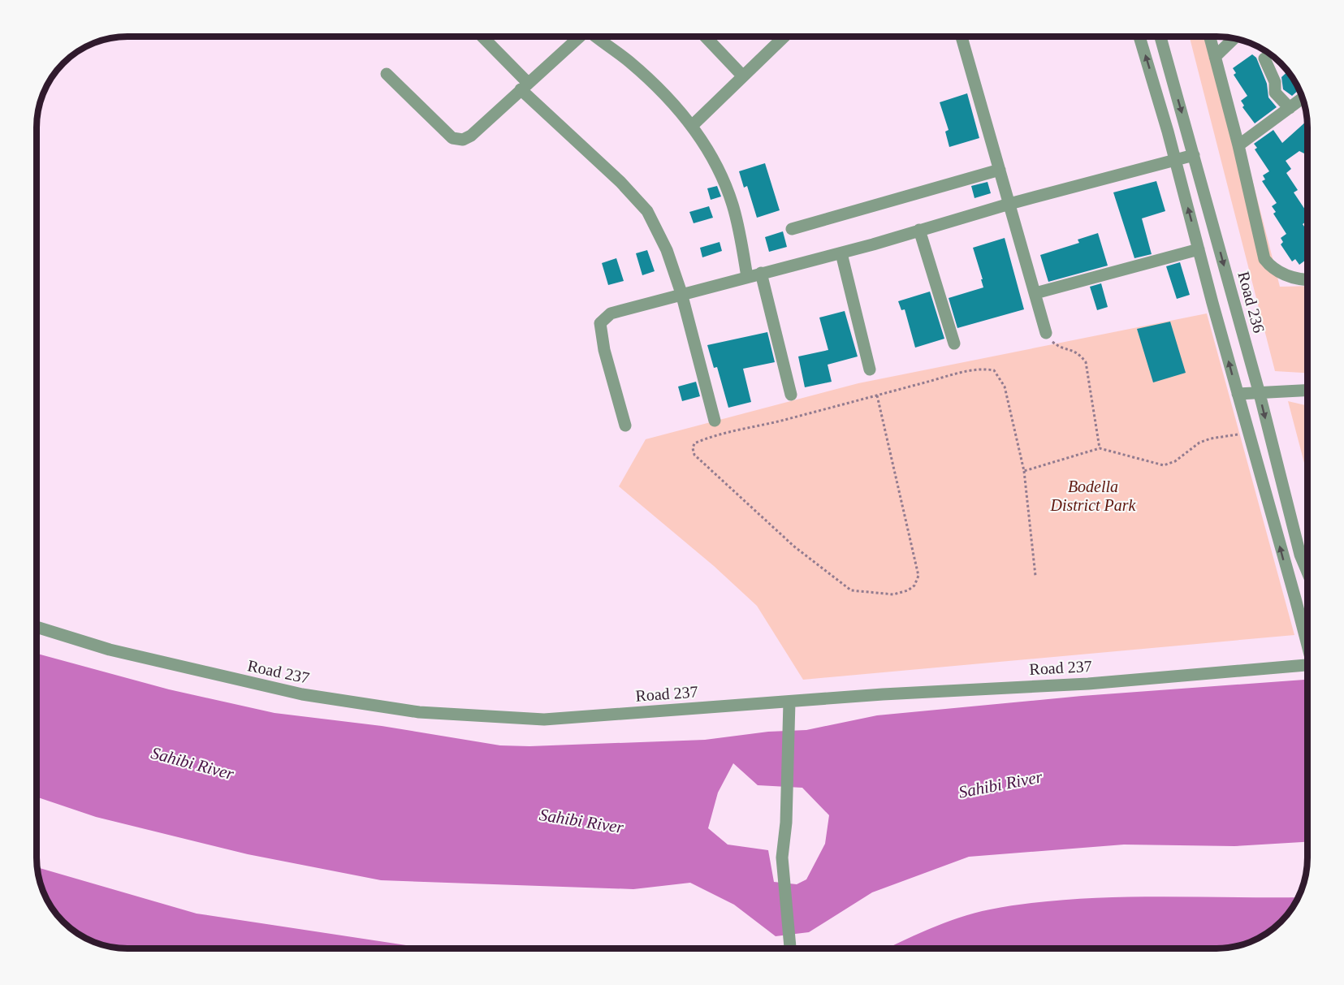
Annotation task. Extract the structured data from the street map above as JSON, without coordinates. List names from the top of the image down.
{
  "streets": {
    "street": ["Road 236", "Road 237"]
  },
  "water": ["Sahibi River"],
  "parks": ["Bodella District Park"]
}
